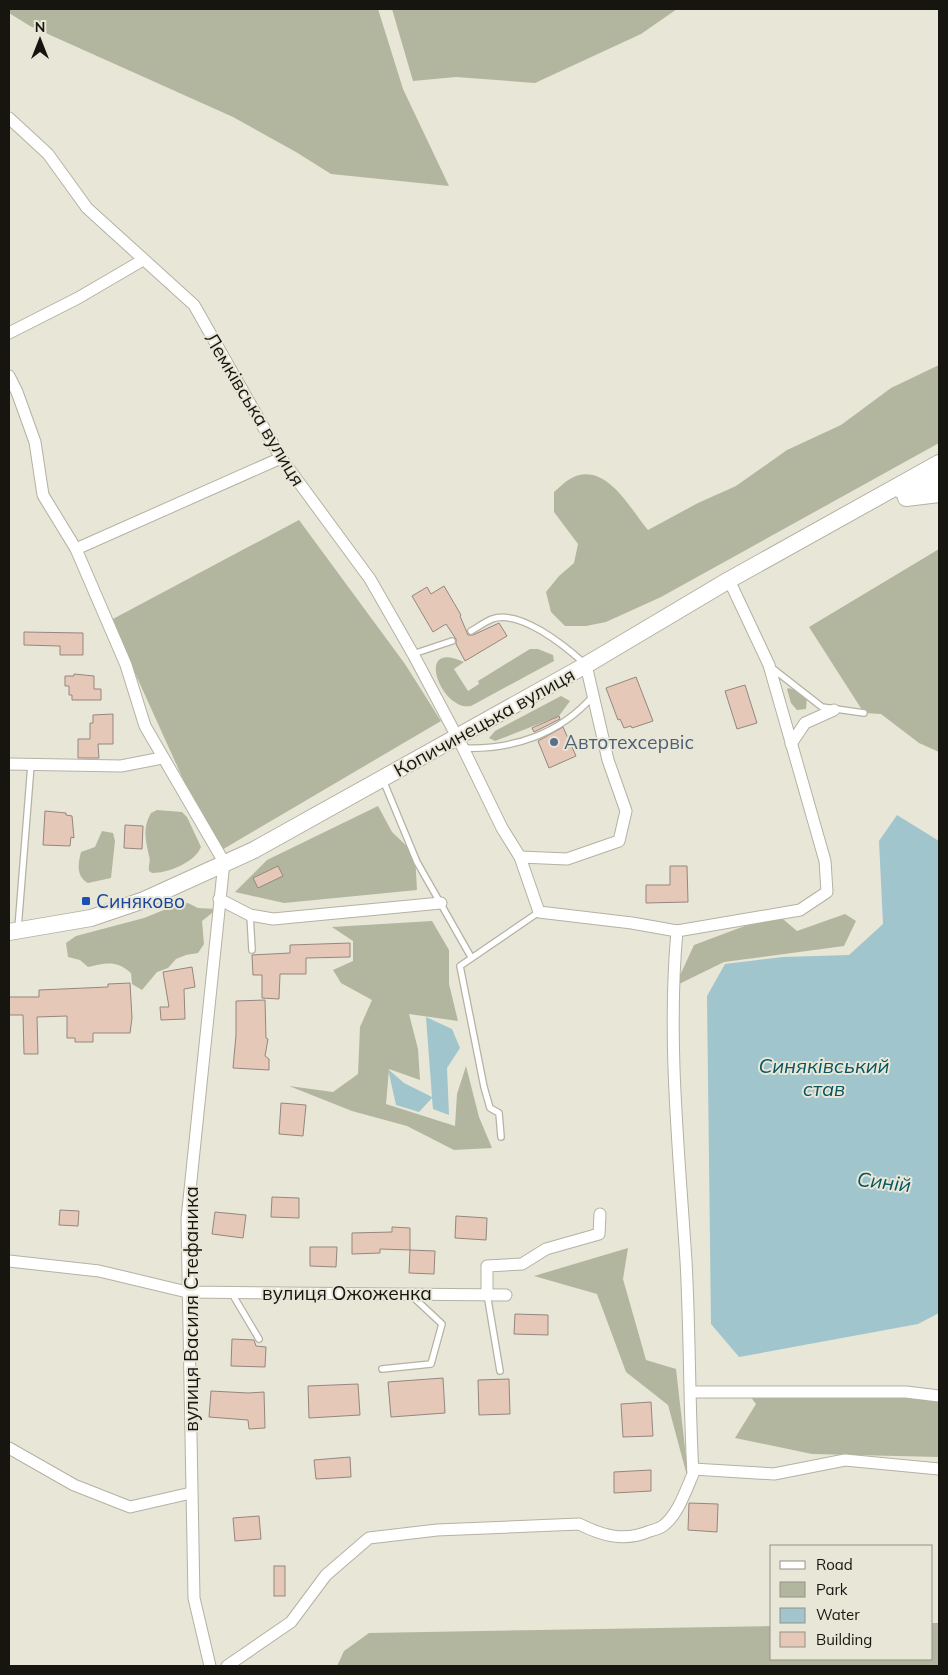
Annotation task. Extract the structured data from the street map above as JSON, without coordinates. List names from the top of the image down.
{
  "streets": {
    "main road": ["Копичинецька вулиця"],
    "street": ["Лемківська вулиця", "вулиця Ожоженка", "вулиця Василя Стефаника"]
  },
  "crossings": [
    ["Лемківська вулиця", "Копичинецька вулиця"],
    ["Копичинецька вулиця", "вулиця Василя Стефаника"],
    ["вулиця Ожоженка", "вулиця Василя Стефаника"]
  ],
  "water": ["Синяківський став", "Синій"],
  "places": {
    "other": ["Автотехсервіс"],
    "transit": ["Синяково"]
  },
  "legend": [
    "Road",
    "Park",
    "Water",
    "Building"
  ],
  "north": "top"
}
